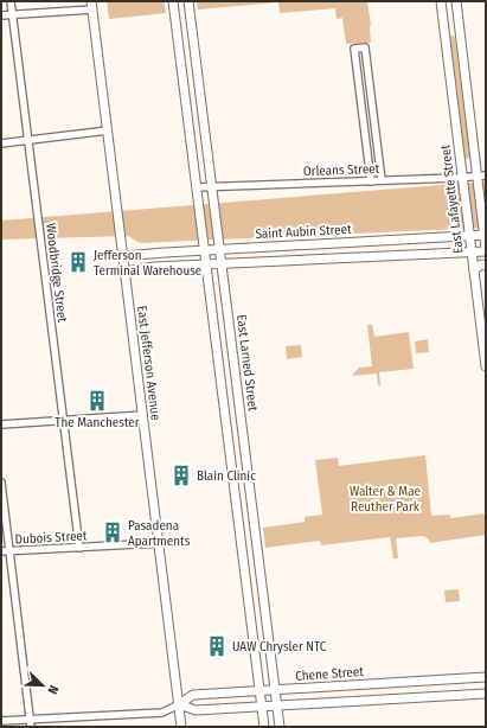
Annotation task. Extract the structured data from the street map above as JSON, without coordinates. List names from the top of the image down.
{
  "streets": {
    "street": [
      "Orleans Street",
      "East Lafayette Street",
      "Saint Aubin Street",
      "Woodbridge Street",
      "East Jefferson Avenue",
      "East Larned Street",
      "Dubois Street",
      "Chene Street"
    ]
  },
  "crossings": [
    ["Orleans Street", "East Lafayette Street"],
    ["Orleans Street", "East Larned Street"],
    ["East Lafayette Street", "Saint Aubin Street"],
    ["Saint Aubin Street", "East Jefferson Avenue"],
    ["Saint Aubin Street", "East Larned Street"],
    ["Woodbridge Street", "Dubois Street"],
    ["East Jefferson Avenue", "Dubois Street"],
    ["East Jefferson Avenue", "Chene Street"],
    ["East Larned Street", "Chene Street"]
  ],
  "parks": ["Walter & Mae Reuther Park"],
  "places": {
    "building": [
      "Jefferson Terminal Warehouse",
      "The Manchester",
      "Blain Clinic",
      "Pasadena Apartments",
      "UAW Chrysler NTC"
    ]
  },
  "north": "bottom right"
}
